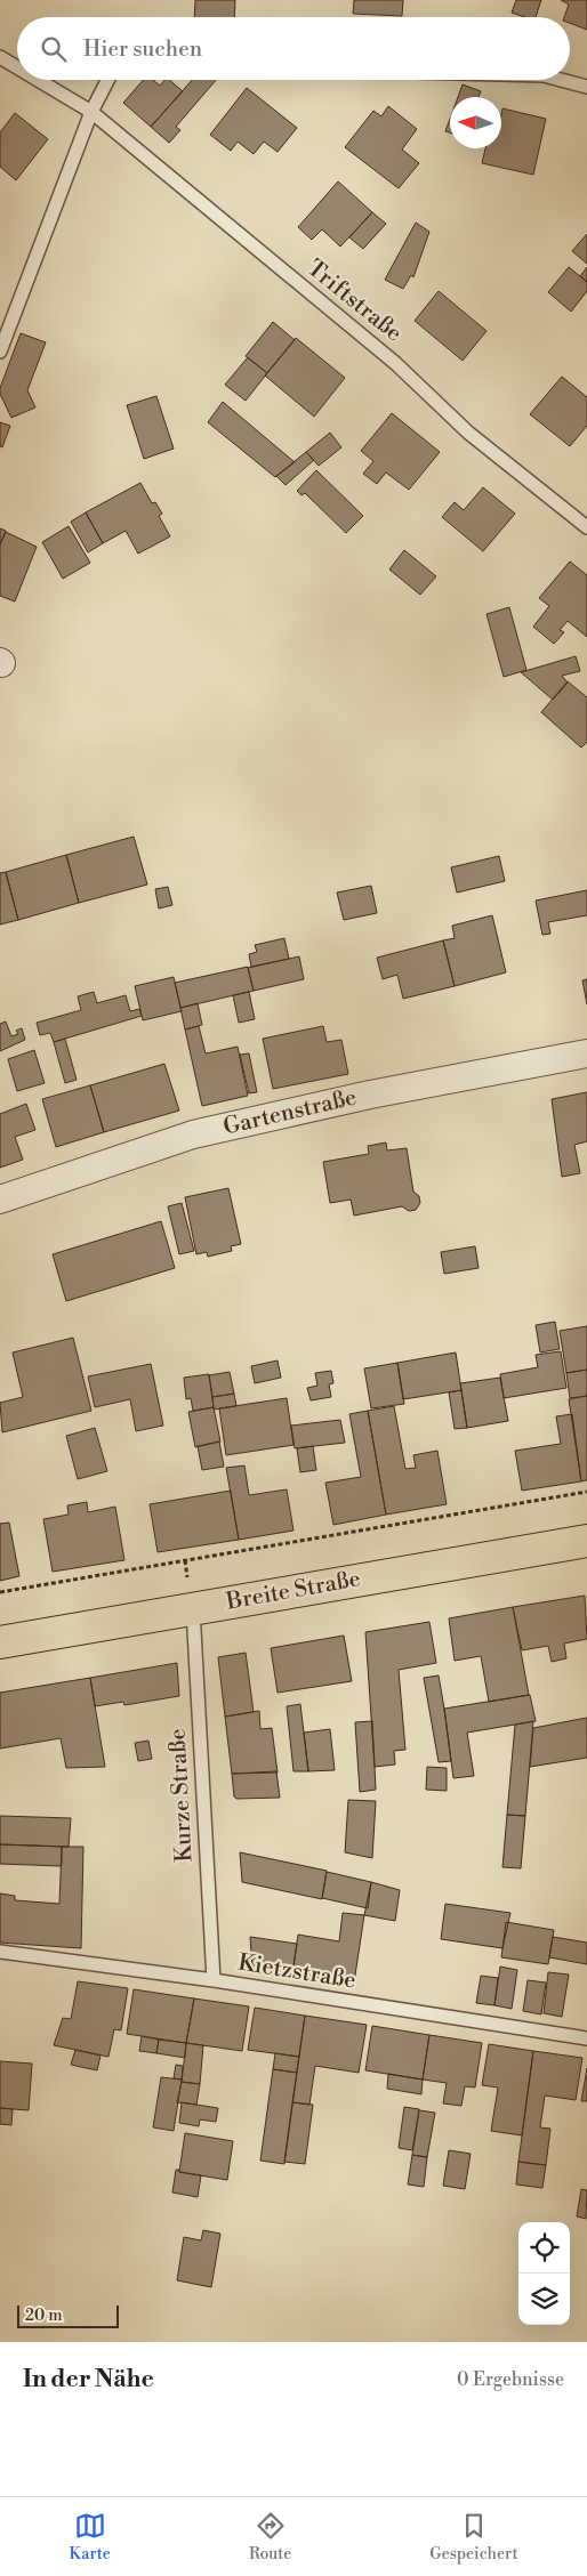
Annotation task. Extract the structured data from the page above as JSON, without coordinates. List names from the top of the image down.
{
  "streets": {
    "main road": ["Breite Straße"],
    "street": ["Gartenstraße"],
    "lane": ["Triftstraße", "Kurze Straße", "Kietzstraße"]
  },
  "crossings": [
    ["Breite Straße", "Kurze Straße"],
    ["Kurze Straße", "Kietzstraße"]
  ],
  "scale_bar": "20 m",
  "north": "left",
  "page": {
    "search": "Hier suchen",
    "scale": "20 m",
    "heading": ["In der Nähe", "0 Ergebnisse"],
    "nav": ["Karte", "Route", "Gespeichert"]
  }
}
